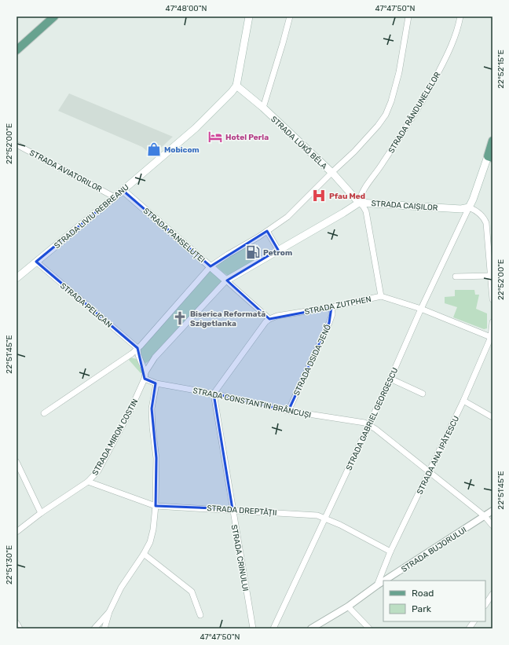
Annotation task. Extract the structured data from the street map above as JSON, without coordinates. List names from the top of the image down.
{
  "streets": {
    "main road": [
      "STRADA LÜKŐ BÉLA",
      "STRADA CAIȘILOR",
      "STRADA LIVIU REBREANU",
      "STRADA PANSELUȚEI"
    ],
    "street": [
      "STRADA RÂNDUNELELOR",
      "STRADA AVIATORILOR",
      "STRADA PELICAN",
      "STRADA ZUTPHEN",
      "STRADA DSIDA JENŐ",
      "STRADA CONSTANTIN BRÂNCUȘI",
      "STRADA GABRIEL GEORGESCU",
      "STRADA MIRON COSTIN",
      "STRADA ANA IPĂTESCU",
      "STRADA DREPTĂȚII",
      "STRADA BUJORULUI",
      "STRADA CRINULUI"
    ]
  },
  "crossings": [
    ["STRADA RÂNDUNELELOR", "STRADA LÜKŐ BÉLA"],
    ["STRADA RÂNDUNELELOR", "STRADA CAIȘILOR"],
    ["STRADA LÜKŐ BÉLA", "STRADA CAIȘILOR"],
    ["STRADA LÜKŐ BÉLA", "STRADA LIVIU REBREANU"],
    ["STRADA AVIATORILOR", "STRADA LIVIU REBREANU"],
    ["STRADA CAIȘILOR", "STRADA GABRIEL GEORGESCU"],
    ["STRADA LIVIU REBREANU", "STRADA PANSELUȚEI"],
    ["STRADA LIVIU REBREANU", "STRADA PELICAN"],
    ["STRADA ZUTPHEN", "STRADA DSIDA JENŐ"],
    ["STRADA ZUTPHEN", "STRADA GABRIEL GEORGESCU"],
    ["STRADA ZUTPHEN", "STRADA ANA IPĂTESCU"],
    ["STRADA DSIDA JENŐ", "STRADA CONSTANTIN BRÂNCUȘI"],
    ["STRADA CONSTANTIN BRÂNCUȘI", "STRADA GABRIEL GEORGESCU"],
    ["STRADA CONSTANTIN BRÂNCUȘI", "STRADA MIRON COSTIN"],
    ["STRADA CONSTANTIN BRÂNCUȘI", "STRADA ANA IPĂTESCU"],
    ["STRADA CONSTANTIN BRÂNCUȘI", "STRADA BUJORULUI"],
    ["STRADA CONSTANTIN BRÂNCUȘI", "STRADA CRINULUI"],
    ["STRADA GABRIEL GEORGESCU", "STRADA DREPTĂȚII"],
    ["STRADA MIRON COSTIN", "STRADA DREPTĂȚII"],
    ["STRADA ANA IPĂTESCU", "STRADA DREPTĂȚII"],
    ["STRADA ANA IPĂTESCU", "STRADA BUJORULUI"],
    ["STRADA DREPTĂȚII", "STRADA CRINULUI"]
  ],
  "places": {
    "hotel": ["Hotel Perla"],
    "shop": ["Mobicom"],
    "hospital": ["Pfau Med"],
    "fuel station": ["Petrom"],
    "church": ["Biserica Reformată Szigetlanka"]
  },
  "legend": ["Road", "Park"],
  "coordinates": [
    "47°48'00\"N",
    "47°47'50\"N",
    "22°52'15\"E",
    "22°52'00\"E",
    "22°51'45\"E",
    "22°51'30\"E"
  ]
}
